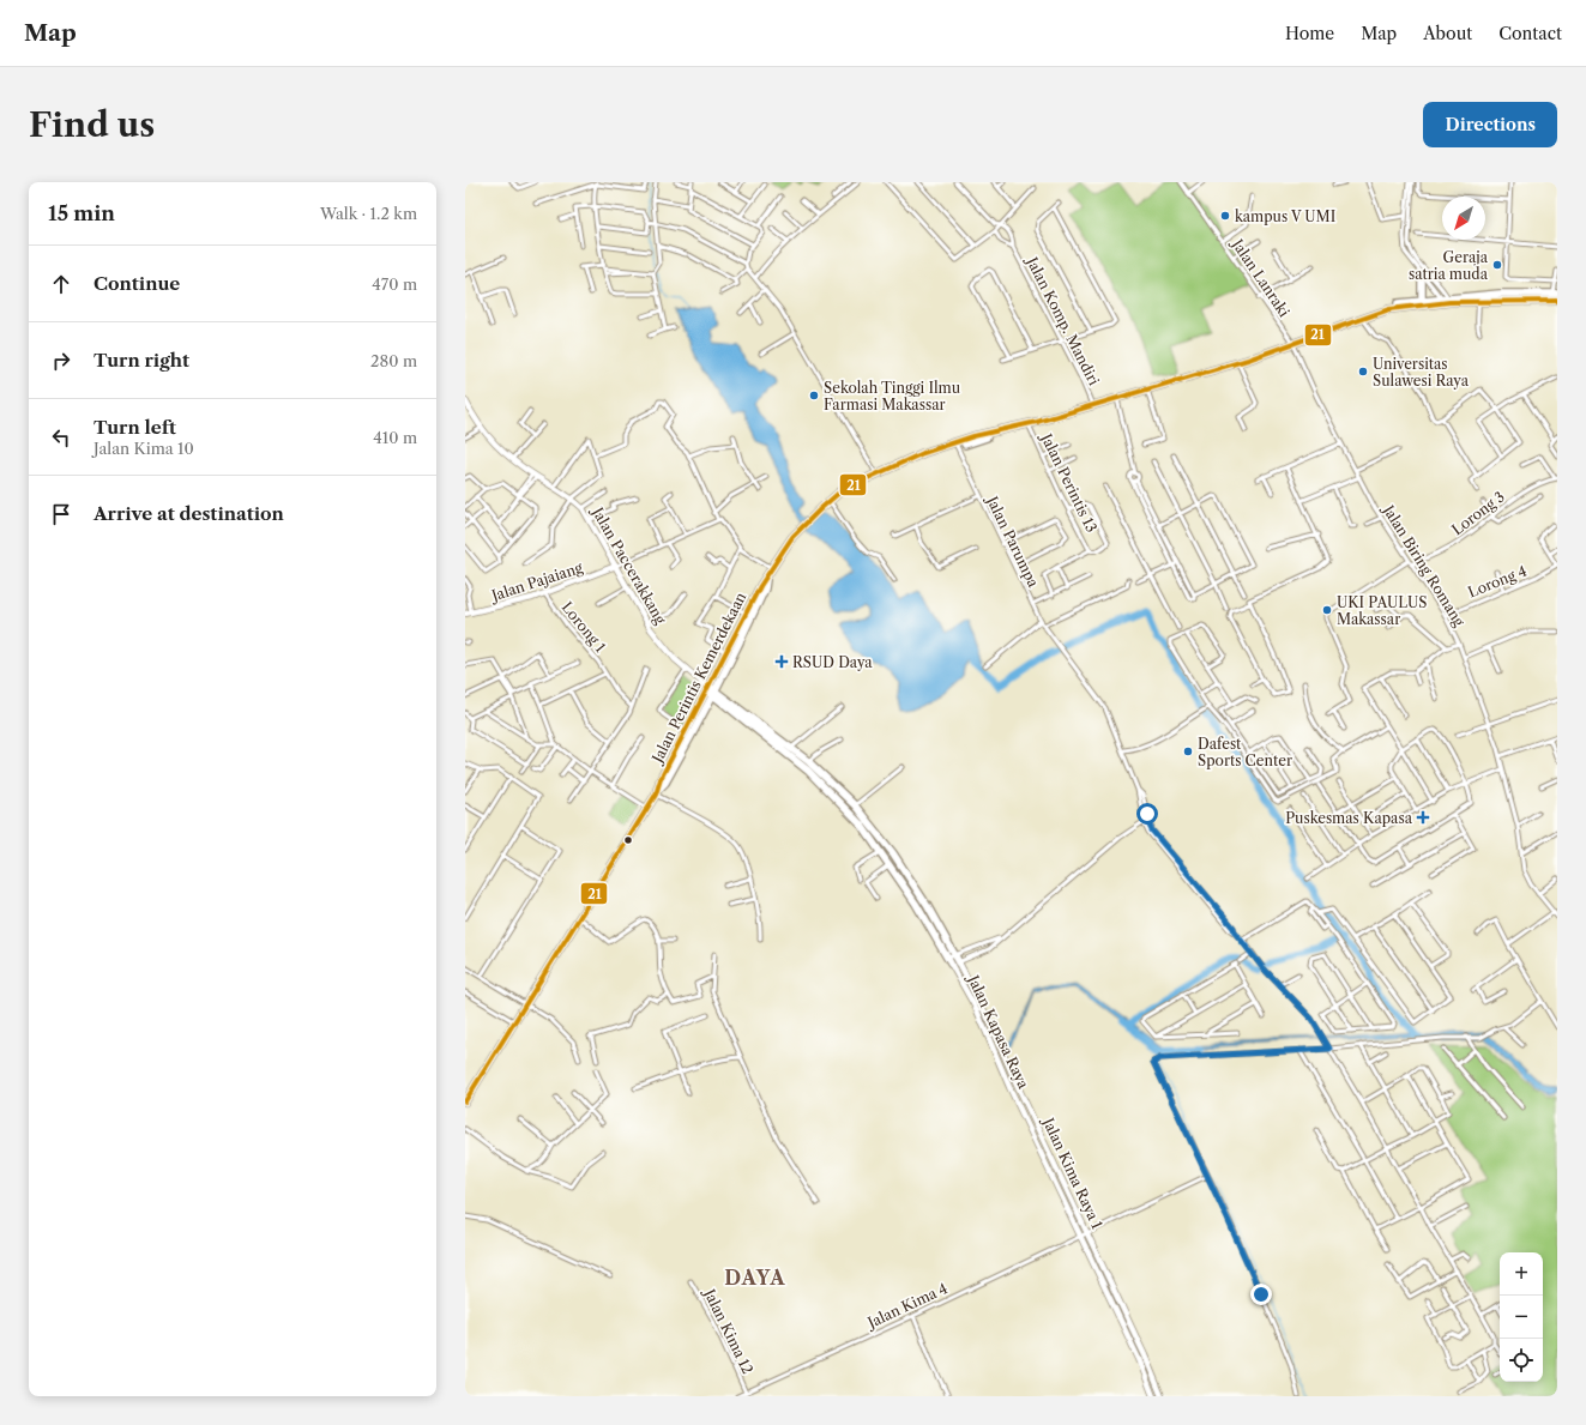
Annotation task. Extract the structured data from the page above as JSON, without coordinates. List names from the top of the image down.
{
  "streets": {
    "highway": ["Jalan Perintis Kemerdekaan", "Jalan Kapasa Raya"],
    "main road": ["Jalan Paccerakkang", "Jalan Pajaiang", "Jalan Kima Raya 1"],
    "street": [
      "Jalan Lanraki",
      "Jalan Komp. Mandiri",
      "Jalan Perintis 13",
      "Lorong 3",
      "Jalan Parumpa",
      "Jalan Biring Romang",
      "Lorong 4",
      "Lorong 1",
      "Jalan Kima 4",
      "Jalan Kima 12"
    ]
  },
  "crossings": [
    ["Jalan Lanraki", "Jalan Biring Romang"],
    ["Jalan Lanraki", "Jalan Perintis Kemerdekaan"],
    ["Jalan Komp. Mandiri", "Jalan Perintis Kemerdekaan"],
    ["Jalan Perintis 13", "Jalan Perintis Kemerdekaan"],
    ["Lorong 3", "Jalan Biring Romang"],
    ["Jalan Parumpa", "Jalan Perintis Kemerdekaan"],
    ["Jalan Paccerakkang", "Jalan Pajaiang"],
    ["Jalan Paccerakkang", "Jalan Perintis Kemerdekaan"],
    ["Jalan Paccerakkang", "Jalan Kapasa Raya"],
    ["Jalan Biring Romang", "Lorong 4"],
    ["Jalan Biring Romang", "Jalan Perintis Kemerdekaan"],
    ["Jalan Pajaiang", "Lorong 1"],
    ["Jalan Perintis Kemerdekaan", "Jalan Kapasa Raya"],
    ["Jalan Kapasa Raya", "Jalan Kima Raya 1"],
    ["Jalan Kapasa Raya", "Jalan Kima 4"],
    ["Jalan Kima Raya 1", "Jalan Kima 4"],
    ["Jalan Kima 4", "Jalan Kima 12"]
  ],
  "districts": ["DAYA"],
  "places": {
    "other": [
      "kampus V UMI",
      "Geraja satria muda",
      "Universitas Sulawesi Raya",
      "Sekolah Tinggi Ilmu Farmasi Makassar",
      "UKI PAULUS Makassar",
      "Dafest Sports Center"
    ],
    "health": ["RSUD Daya", "Puskesmas Kapasa"]
  },
  "lines": ["transit line 21"],
  "north": "bottom left",
  "page": {
    "header": "Map",
    "nav": [
      "Home",
      "Map",
      "About",
      "Contact"
    ],
    "buttons": "Directions",
    "title": "Find us",
    "heading": ["15 min", "Walk · 1.2 km"],
    "list": [
      ["Continue", "470 m"],
      ["Turn right", "280 m"],
      ["Turn left", "Jalan Kima 10", "410 m"],
      "Arrive at destination"
    ],
    "map_buttons": ["+", "−"]
  }
}
